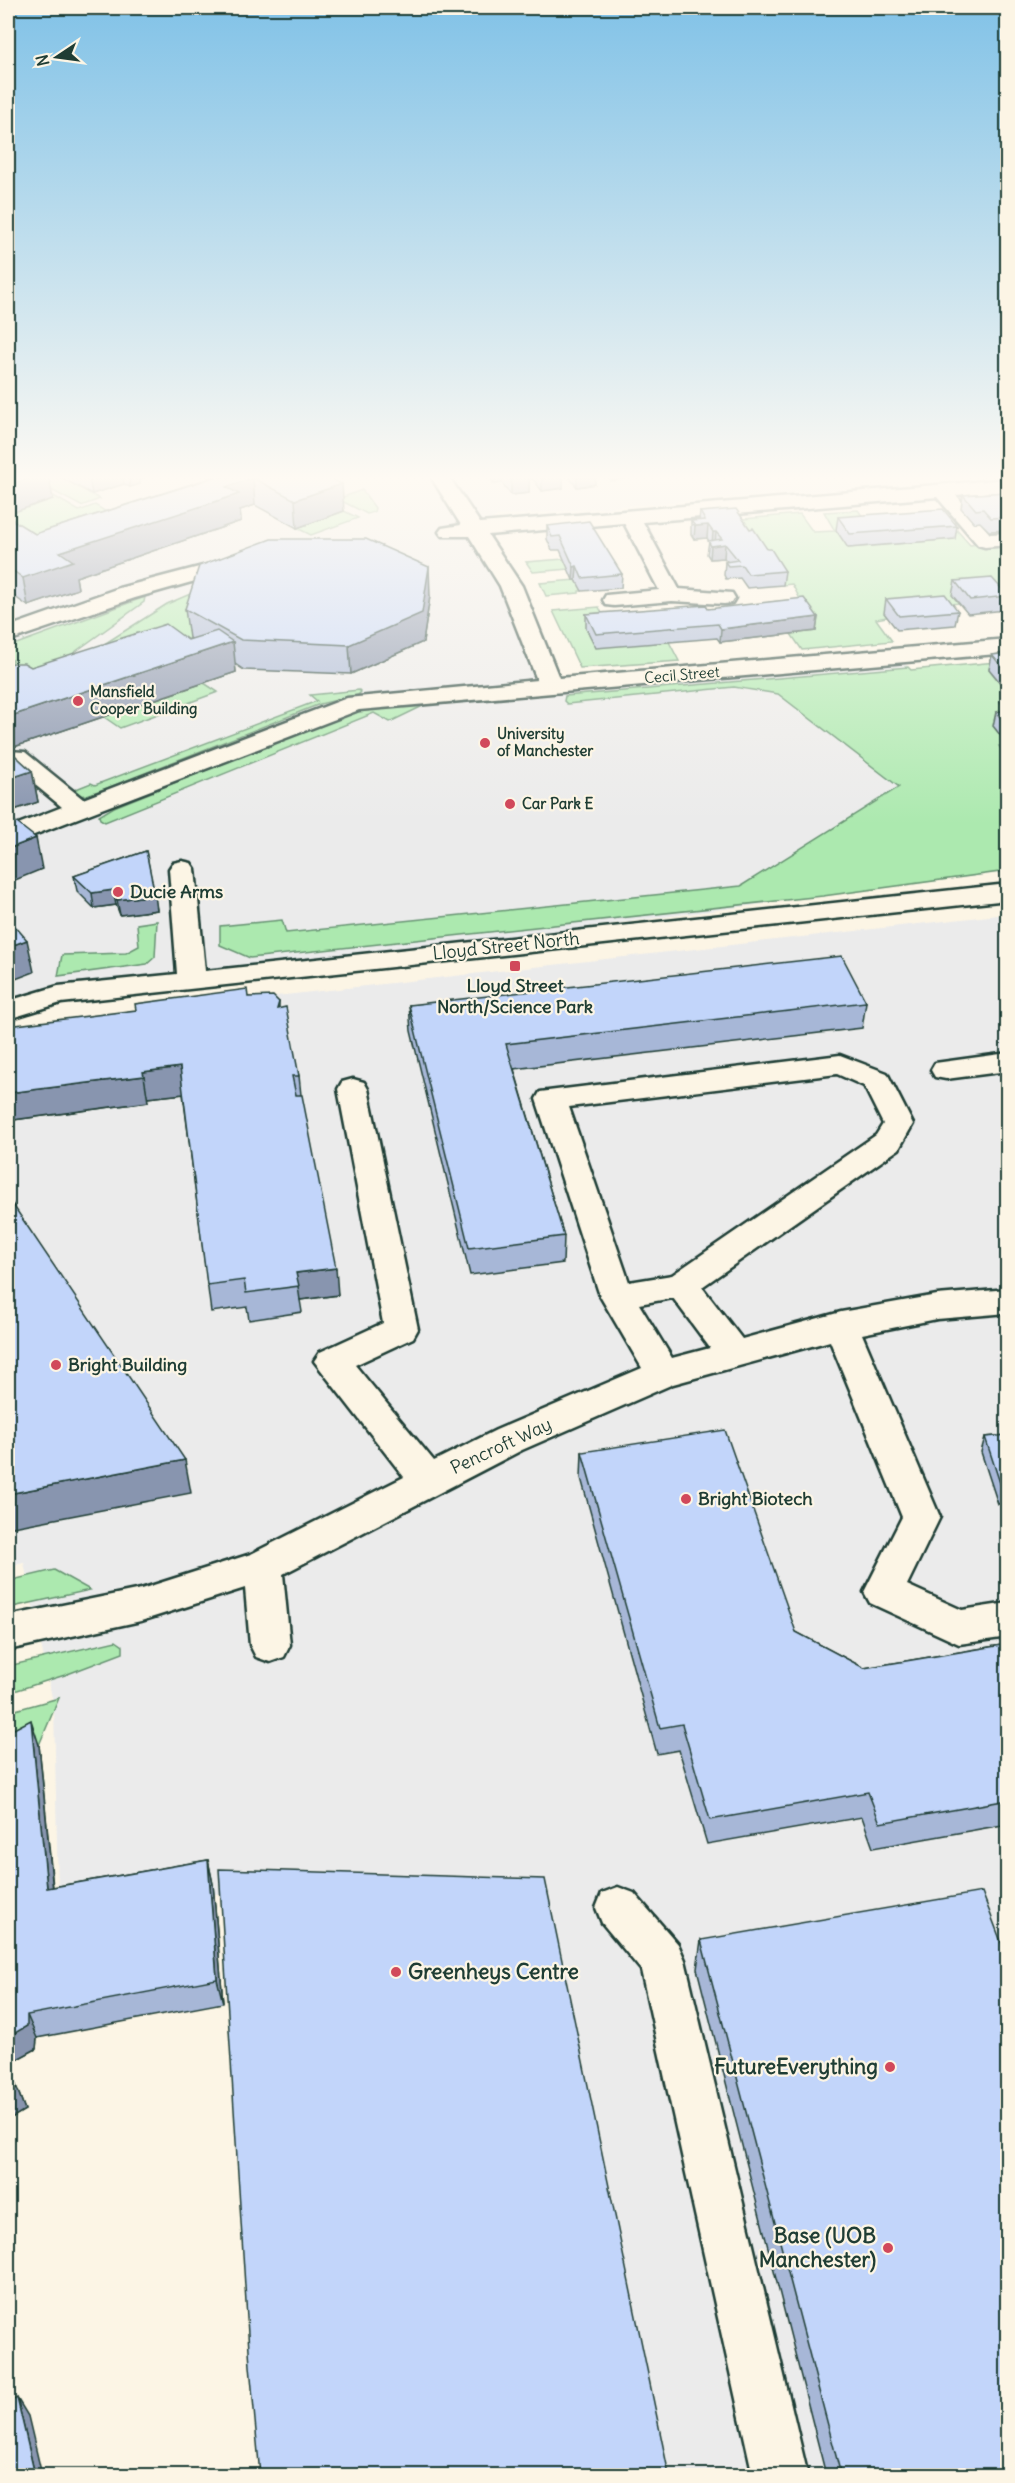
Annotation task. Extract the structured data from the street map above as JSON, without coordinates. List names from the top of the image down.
{
  "streets": {
    "street": ["Cecil Street", "Lloyd Street North", "Pencroft Way"]
  },
  "places": {
    "other": [
      "Mansfield Cooper Building",
      "University of Manchester",
      "Car Park E",
      "Ducie Arms",
      "Bright Building",
      "Bright Biotech",
      "Greenheys Centre",
      "FutureEverything",
      "Base (UOB Manchester)"
    ],
    "transit": ["Lloyd Street North/Science Park"]
  },
  "north": "left"
}
